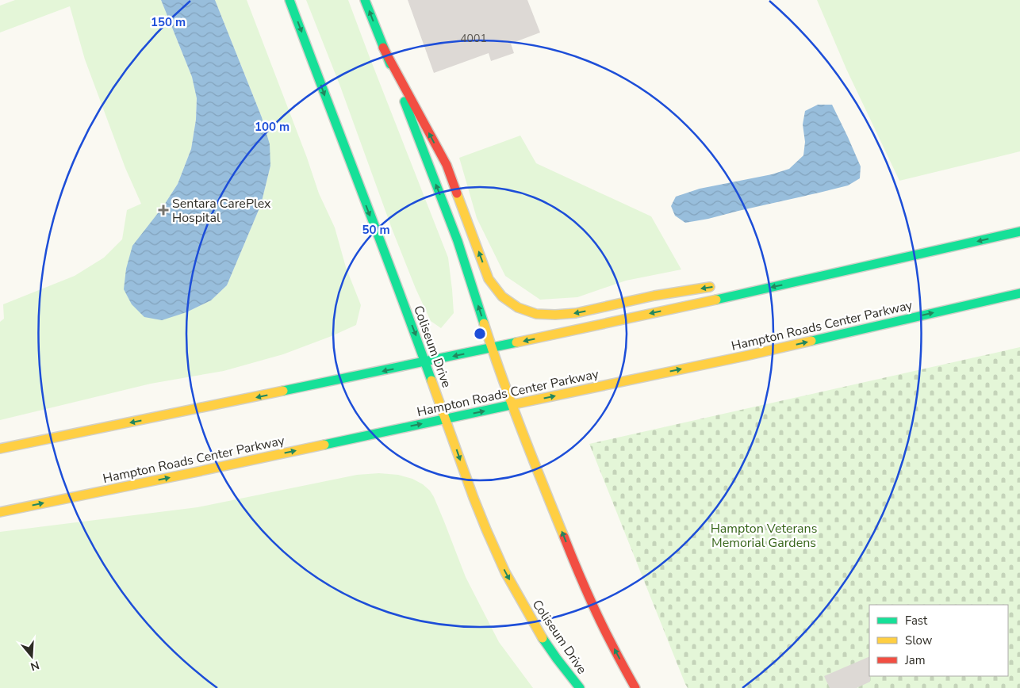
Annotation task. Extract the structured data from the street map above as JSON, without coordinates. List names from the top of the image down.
{
  "streets": {
    "main road": ["Hampton Roads Center Parkway", "Coliseum Drive"]
  },
  "crossings": [
    ["Hampton Roads Center Parkway", "Coliseum Drive"]
  ],
  "parks": ["Hampton Veterans Memorial Gardens"],
  "places": {
    "health": ["Sentara CarePlex Hospital"]
  },
  "house_numbers": ["4001"],
  "legend": ["Fast", "Slow", "Jam"],
  "north": "bottom",
  "rings": ["150 m", "100 m", "50 m"]
}
